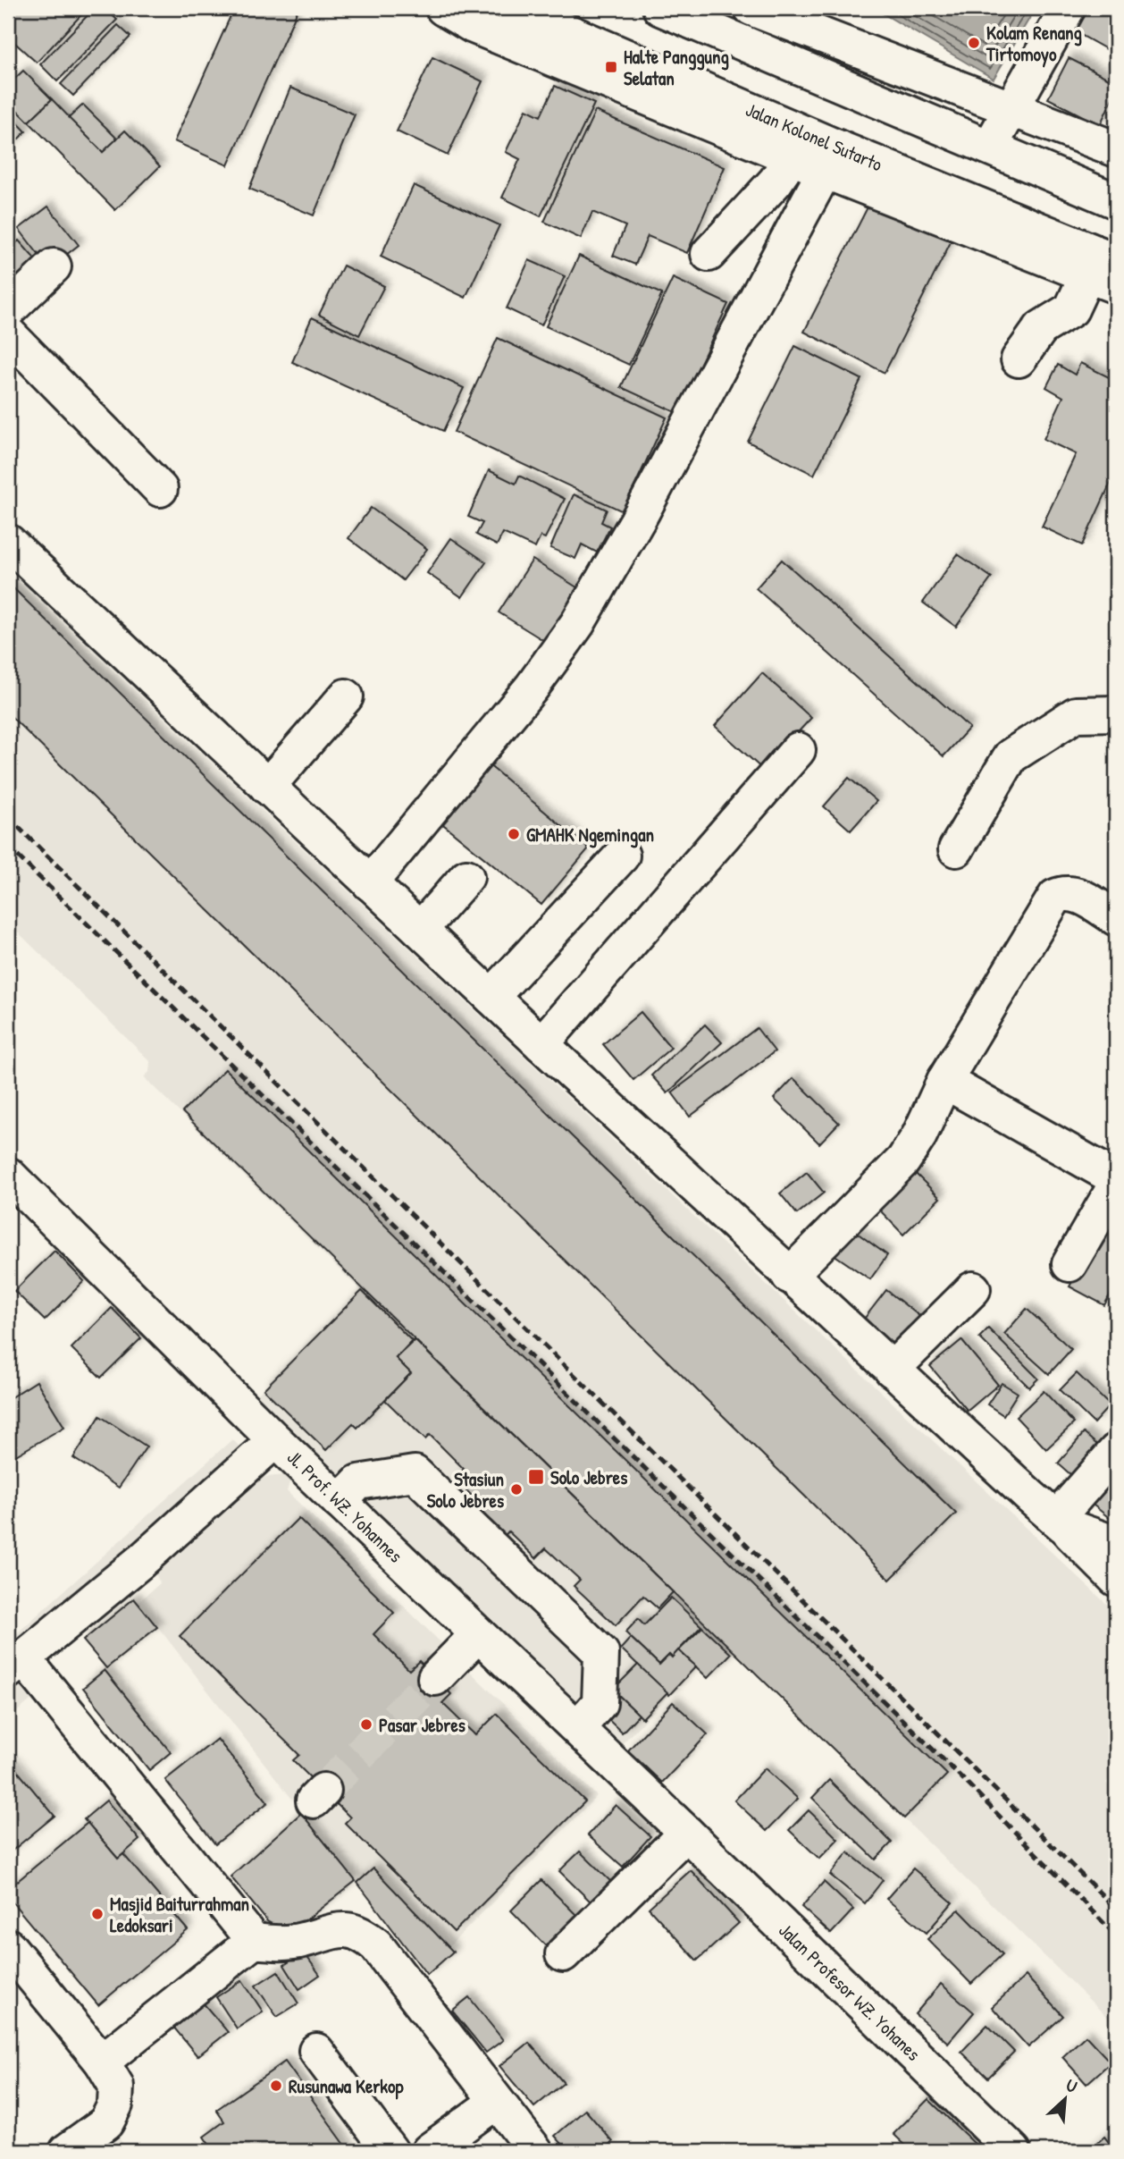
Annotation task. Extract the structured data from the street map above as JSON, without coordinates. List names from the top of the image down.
{
  "streets": {
    "street": ["Jalan Kolonel Sutarto", "Jl. Prof. WZ. Yohannes", "Jalan Profesor WZ. Yohanes"]
  },
  "crossings": [
    ["Jl. Prof. WZ. Yohannes", "Jalan Profesor WZ. Yohanes"]
  ],
  "places": {
    "other": [
      "Kolam Renang Tirtomoyo",
      "GMAHK Ngemingan",
      "Stasiun Solo Jebres",
      "Pasar Jebres",
      "Masjid Baiturrahman Ledoksari",
      "Rusunawa Kerkop"
    ],
    "transit": ["Halte Panggung Selatan", "Solo Jebres"]
  },
  "north": "top right"
}
